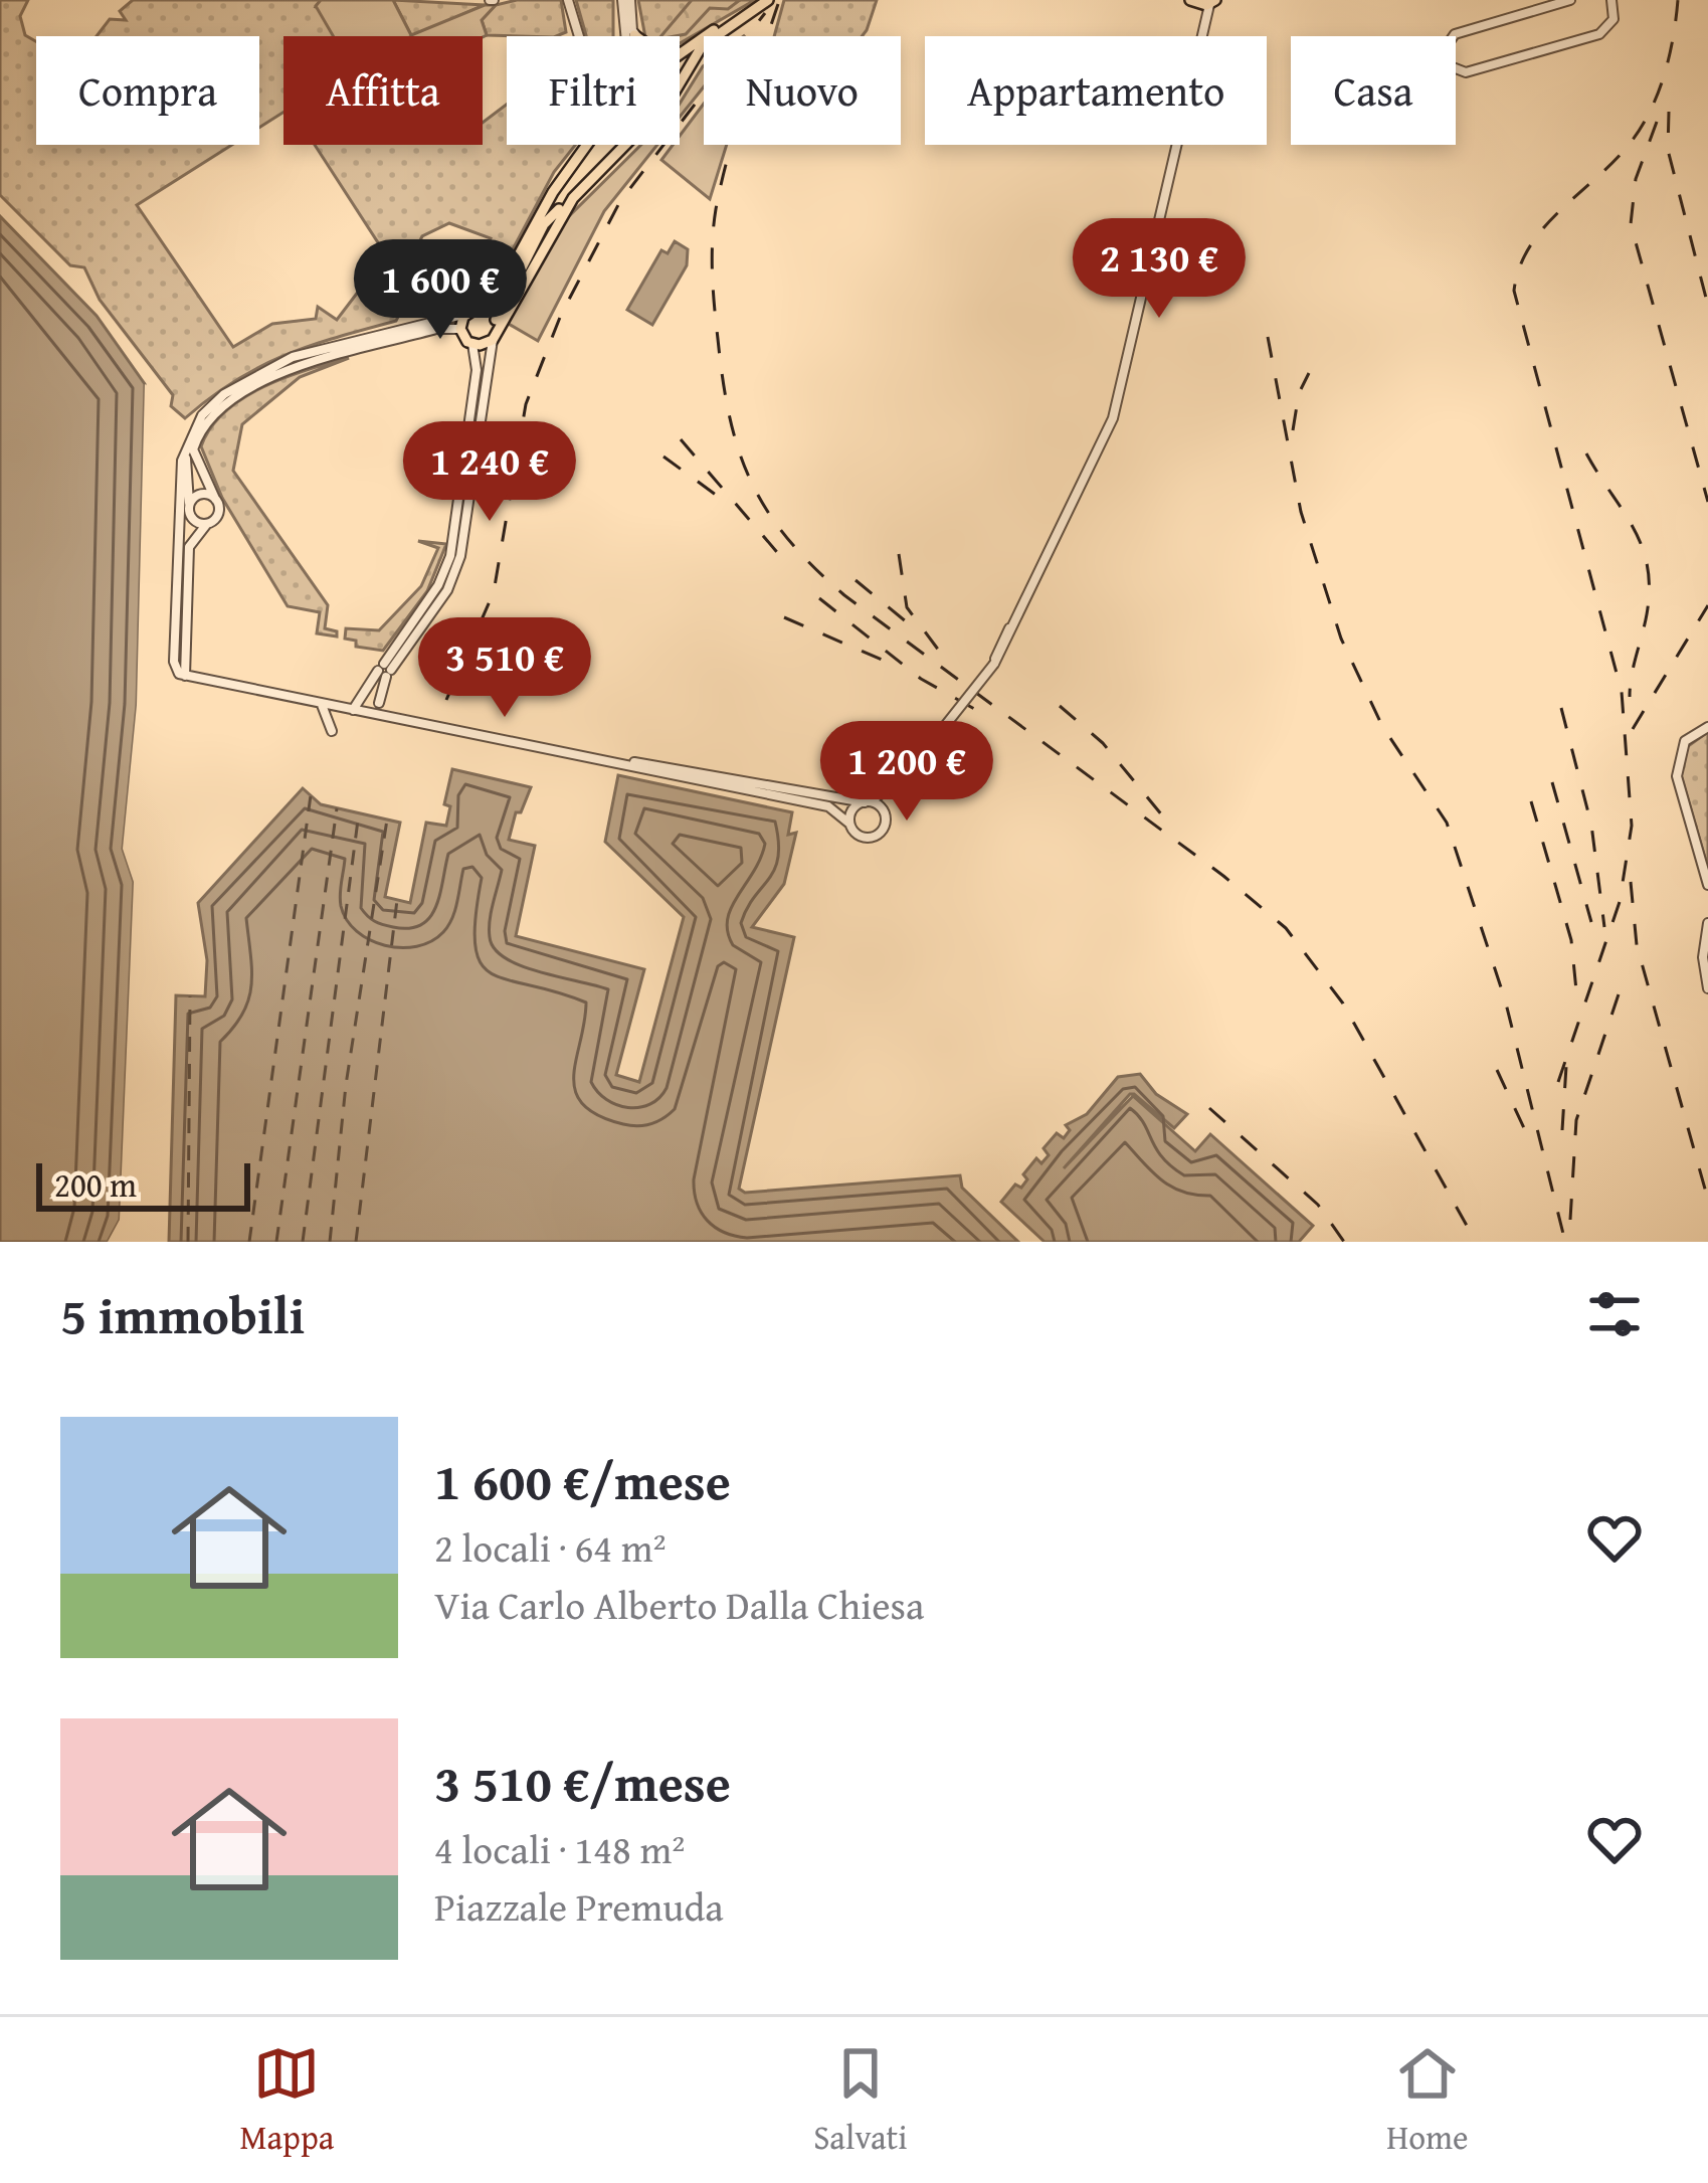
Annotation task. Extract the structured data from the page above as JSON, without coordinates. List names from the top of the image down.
{
  "scale_bar": "200 m",
  "page": {
    "chip": [
      "Compra",
      "Affitta",
      "Filtri",
      "Nuovo",
      "Appartamento",
      "Casa"
    ],
    "price": [
      "2 130 €",
      "1 600 €",
      "1 240 €",
      "3 510 €",
      "1 200 €"
    ],
    "scale": "200 m",
    "heading": "5 immobili",
    "list": [
      {
        "name": "1 600 €/mese",
        "note": "2 locali · 64 m² · Via Carlo Alberto Dalla Chiesa"
      },
      {
        "name": "3 510 €/mese",
        "note": "4 locali · 148 m² · Piazzale Premuda"
      }
    ],
    "tabs": ["Mappa", "Salvati", "Home"]
  }
}
